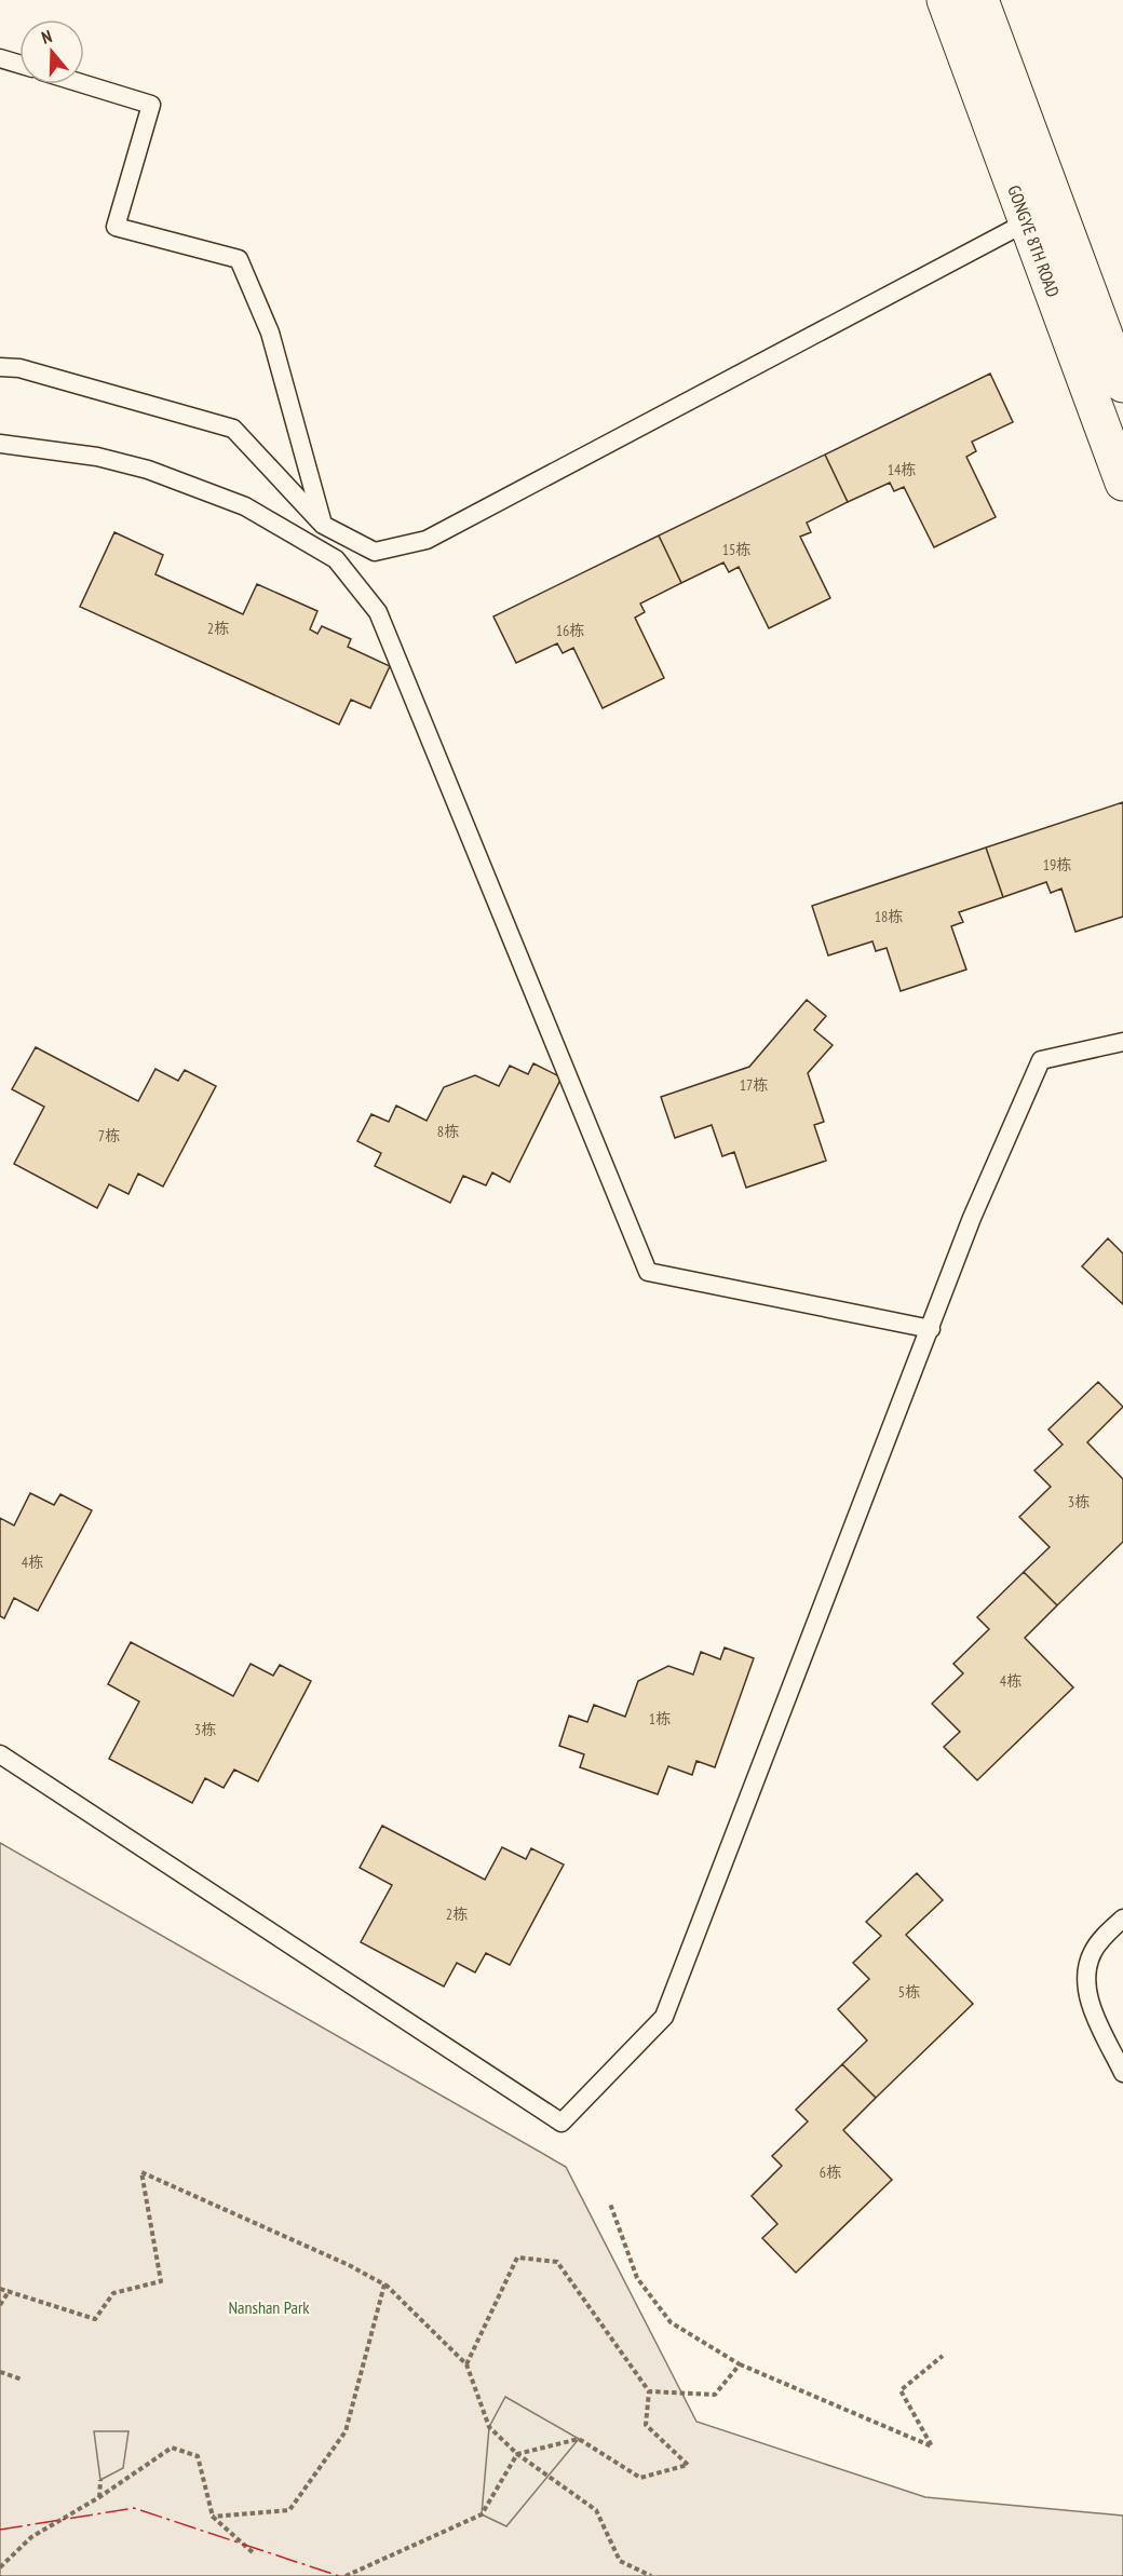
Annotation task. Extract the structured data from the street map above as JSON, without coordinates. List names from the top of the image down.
{
  "streets": {
    "street": ["GONGYE 8TH ROAD"]
  },
  "parks": ["Nanshan Park"],
  "house_numbers": [
    "14栋",
    "15栋",
    "2栋",
    "16栋",
    "19栋",
    "18栋",
    "17栋",
    "8栋",
    "7栋",
    "3栋",
    "4栋",
    "4栋",
    "1栋",
    "3栋",
    "2栋",
    "5栋",
    "6栋"
  ],
  "north": "top"
}
